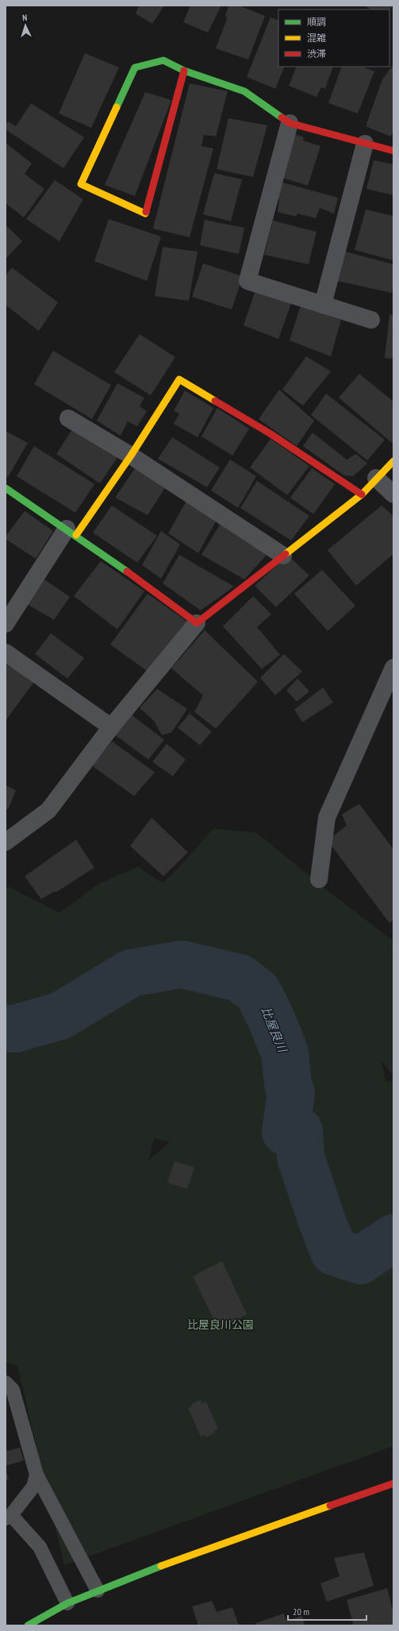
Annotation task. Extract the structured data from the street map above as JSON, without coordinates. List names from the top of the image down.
{
  "water": ["比屋良川"],
  "parks": ["比屋良川公園"],
  "legend": ["順調", "混雑", "渋滞"],
  "scale_bar": "20 m",
  "north": "top"
}
